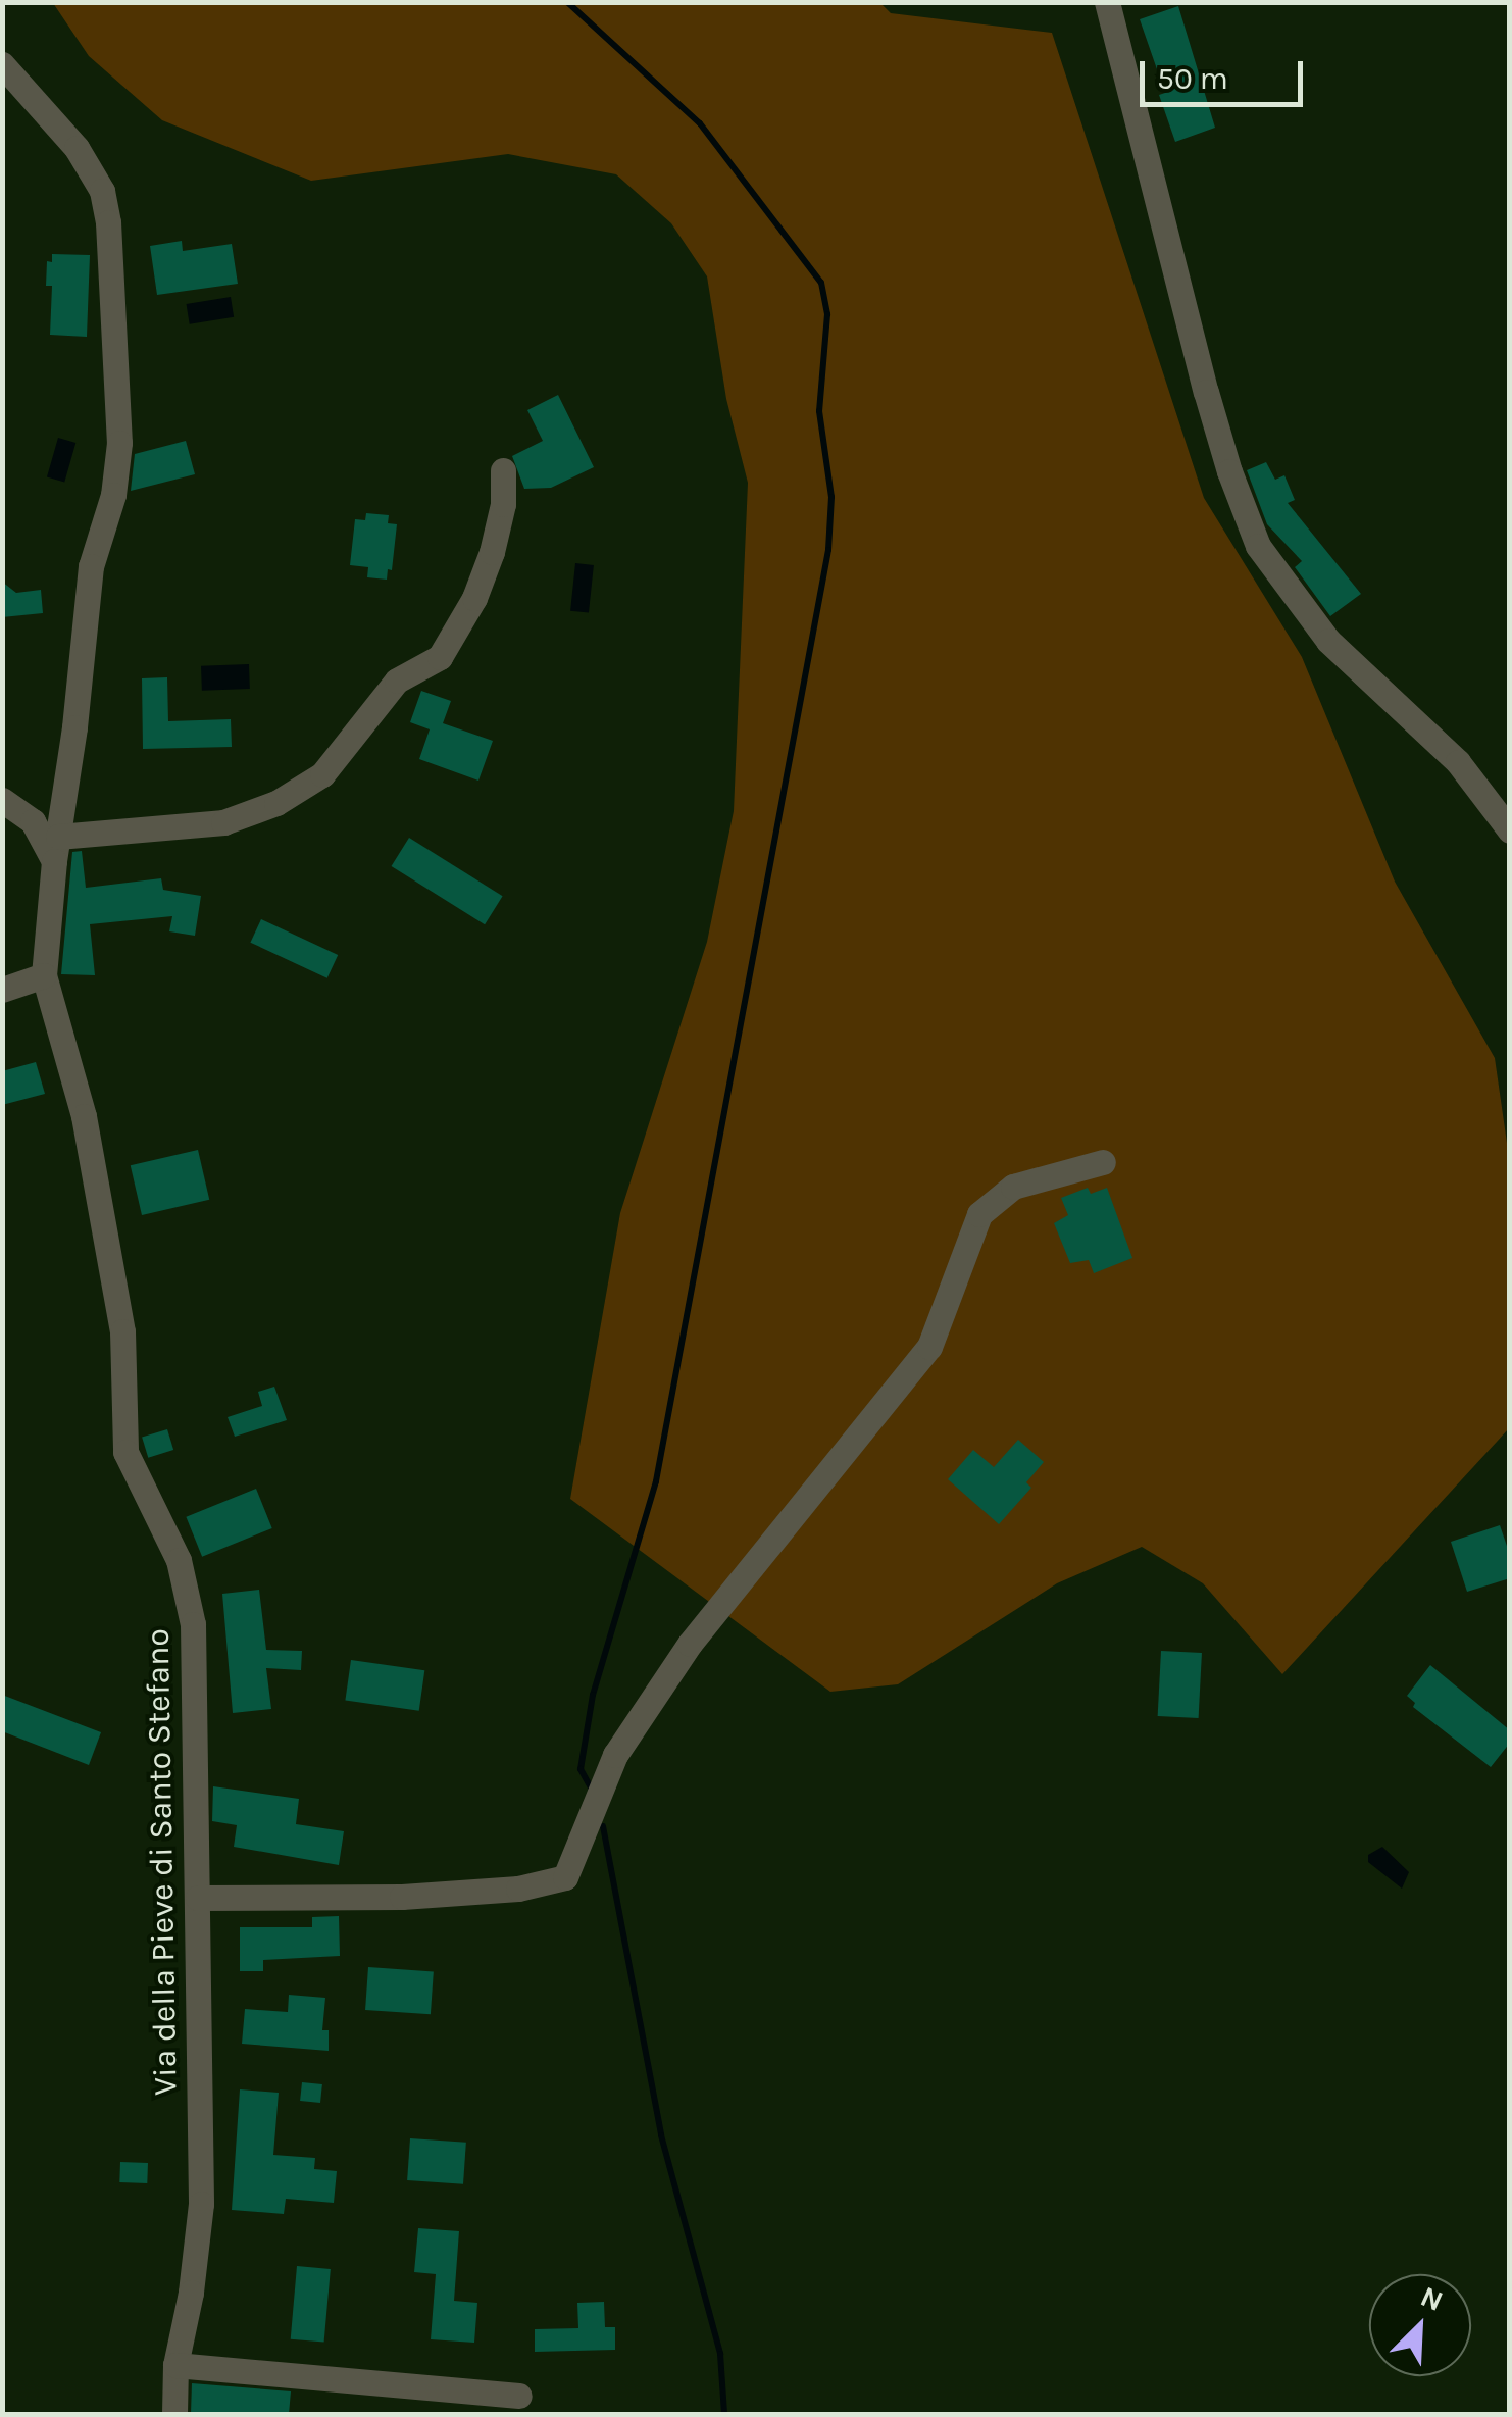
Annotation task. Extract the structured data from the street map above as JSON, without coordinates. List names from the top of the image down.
{
  "streets": {
    "street": ["Via della Pieve di Santo Stefano"]
  },
  "scale_bar": "50 m",
  "north": "top right"
}
